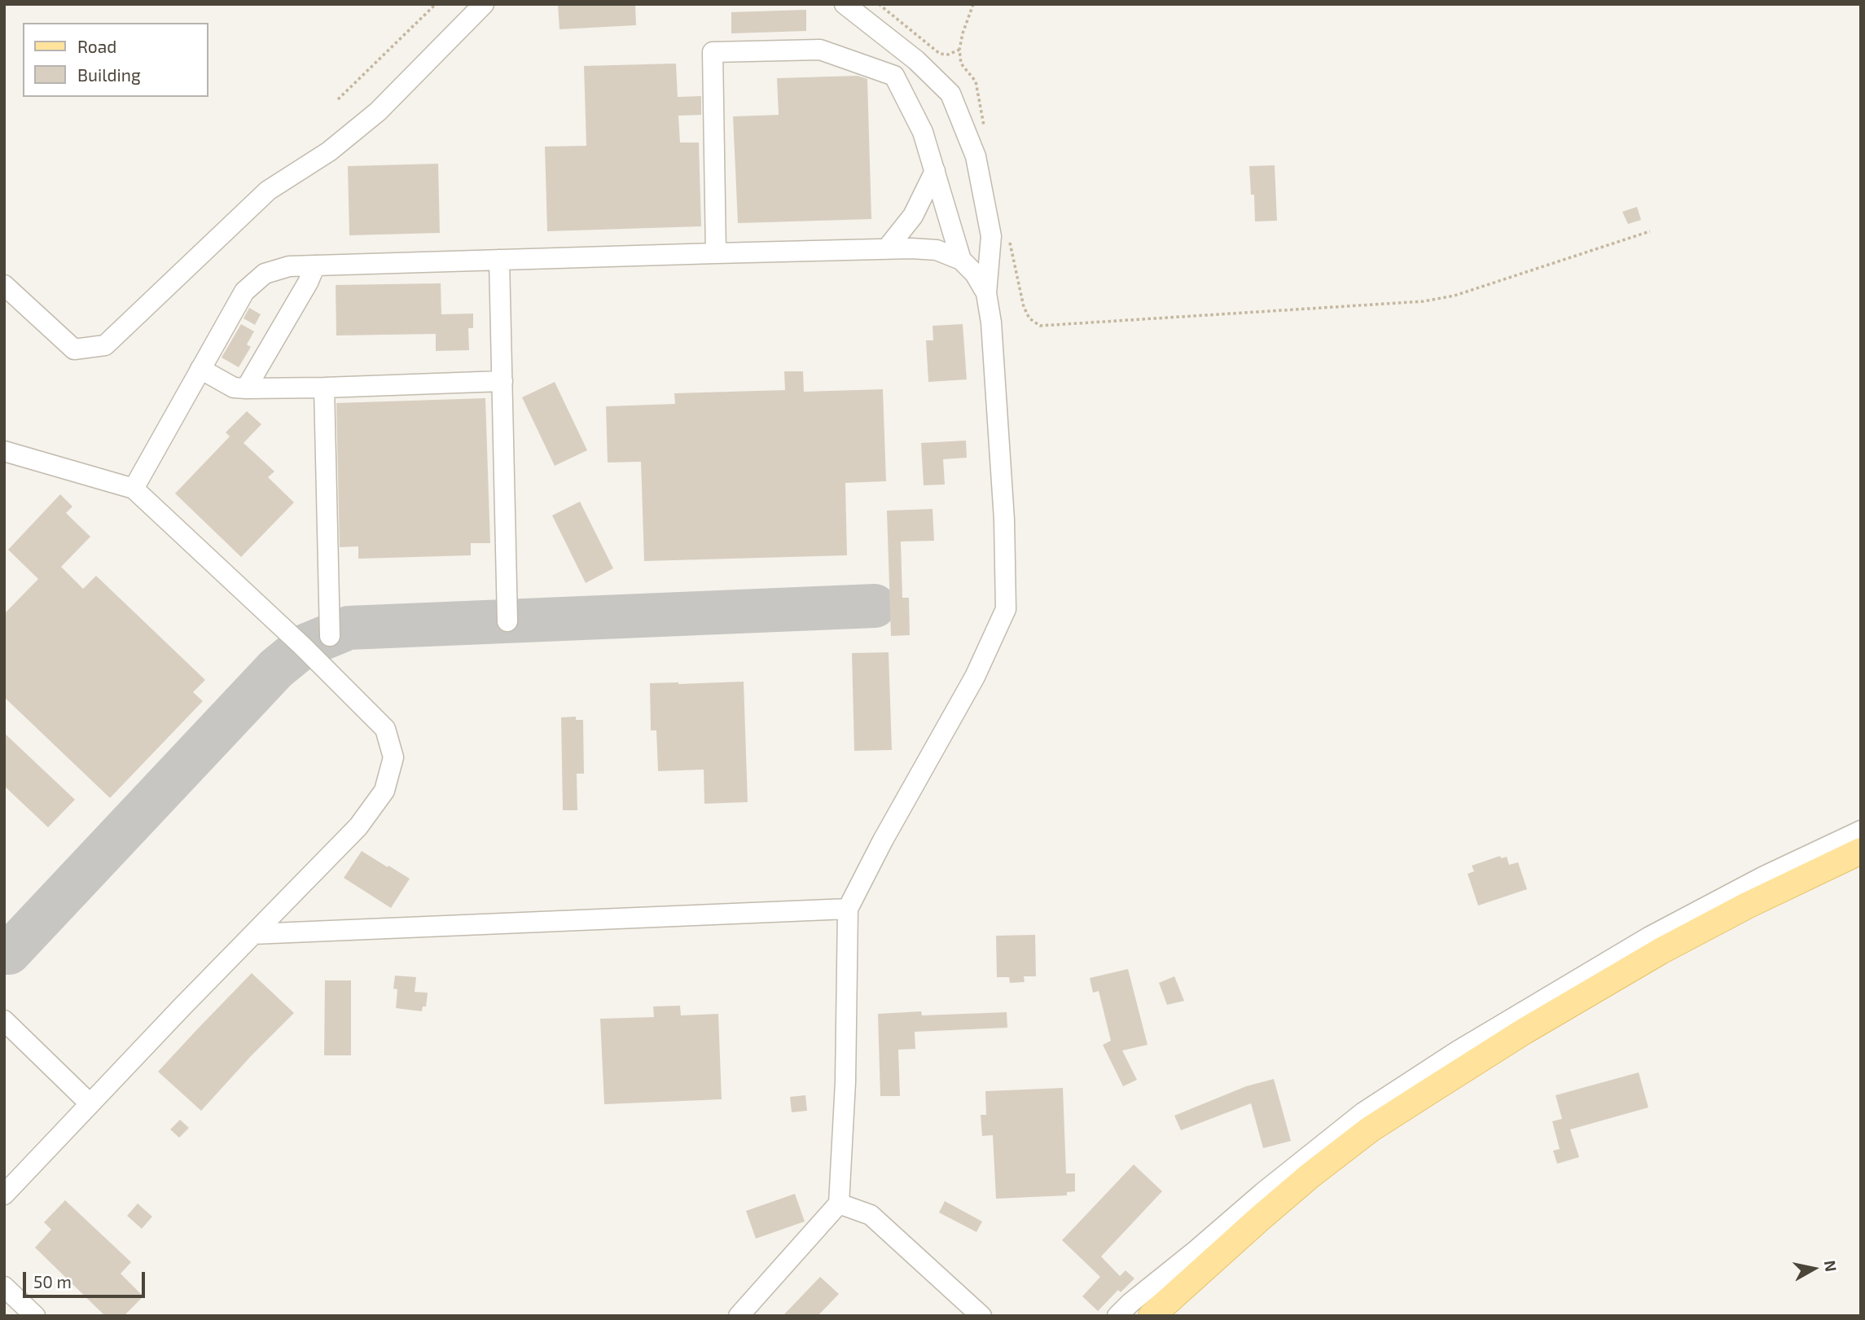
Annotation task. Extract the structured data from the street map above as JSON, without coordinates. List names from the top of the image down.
{
  "legend": ["Road", "Building"],
  "scale_bar": "50 m",
  "north": "right"
}
